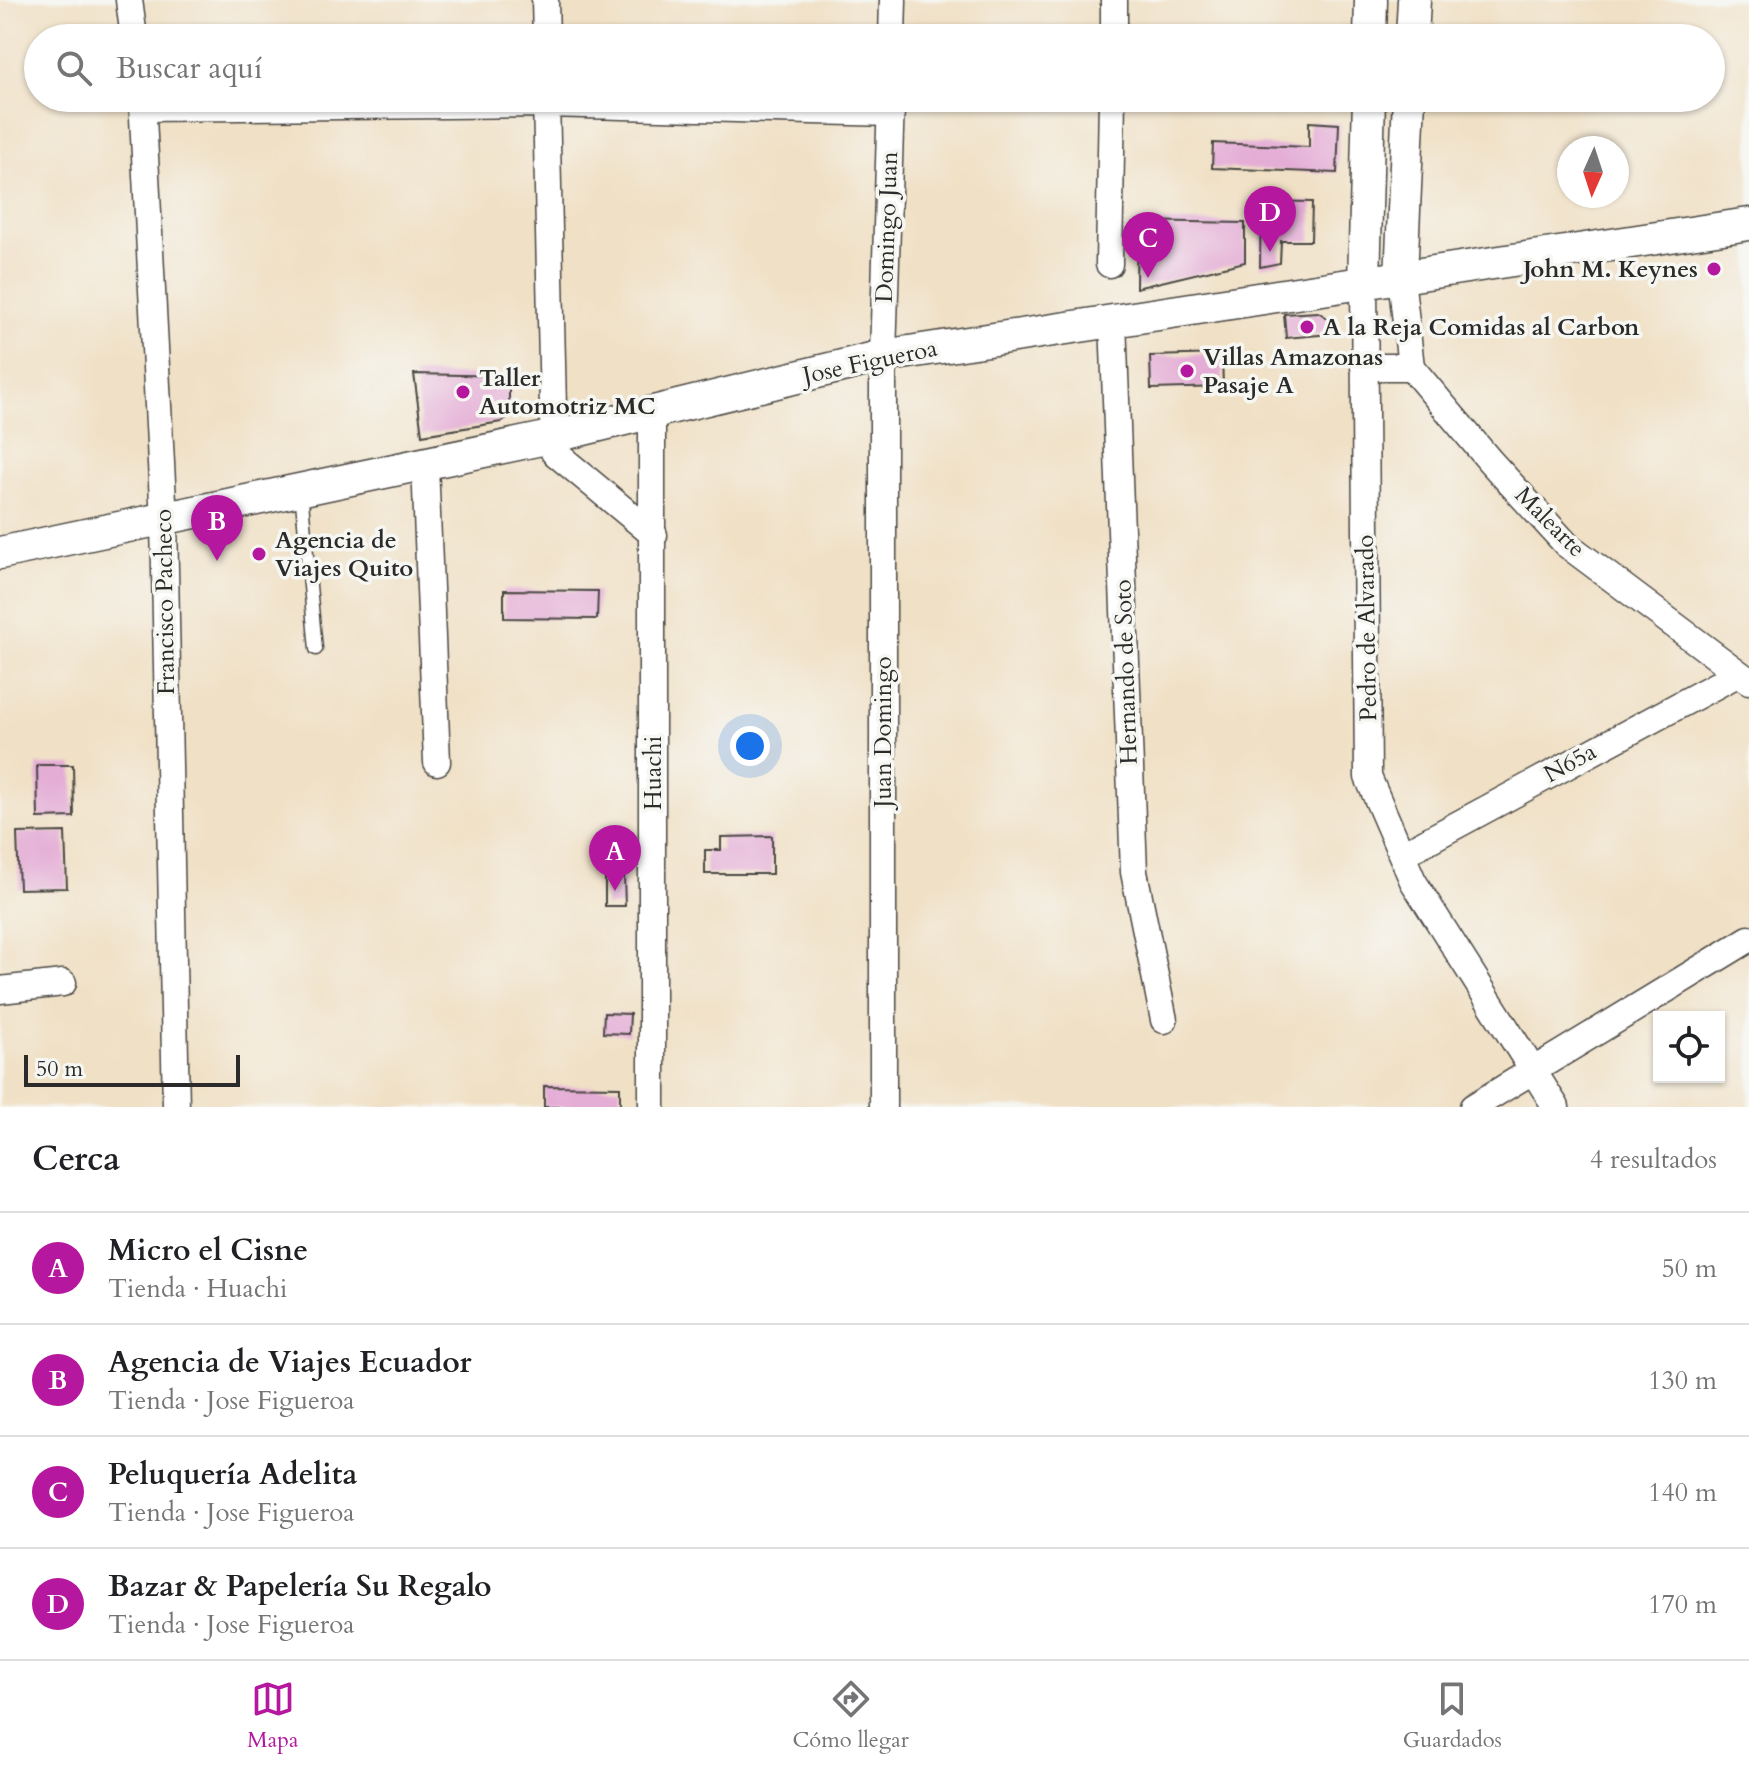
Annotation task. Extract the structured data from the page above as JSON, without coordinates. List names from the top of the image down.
{
  "streets": {
    "street": [
      "Domingo Juan",
      "Jose Figueroa",
      "Malearte",
      "Francisco Pacheco",
      "Pedro de Alvarado",
      "Hernando de Soto",
      "Juan Domingo",
      "N65a",
      "Huachi"
    ]
  },
  "crossings": [
    ["Domingo Juan", "Jose Figueroa"],
    ["Domingo Juan", "Juan Domingo"],
    ["Jose Figueroa", "Francisco Pacheco"],
    ["Jose Figueroa", "Pedro de Alvarado"],
    ["Jose Figueroa", "Hernando de Soto"],
    ["Jose Figueroa", "Juan Domingo"],
    ["Jose Figueroa", "Huachi"],
    ["Malearte", "N65a"],
    ["Pedro de Alvarado", "N65a"]
  ],
  "places": [
    "John M. Keynes",
    "A la Reja Comidas al Carbon",
    "Villas Amazonas Pasaje A",
    "Taller Automotriz MC",
    "Agencia de Viajes Quito"
  ],
  "scale_bar": "50 m",
  "north": "bottom",
  "page": {
    "search": "Buscar aquí",
    "pins": [
      "D",
      "C",
      "B",
      "A"
    ],
    "scale": "50 m",
    "heading": ["Cerca", "4 resultados"],
    "list": [
      {
        "mark": "A",
        "name": "Micro el Cisne",
        "note": "Tienda · Huachi",
        "value": "50 m"
      },
      {
        "mark": "B",
        "name": "Agencia de Viajes Ecuador",
        "note": "Tienda · Jose Figueroa",
        "value": "130 m"
      },
      {
        "mark": "C",
        "name": "Peluquería Adelita",
        "note": "Tienda · Jose Figueroa",
        "value": "140 m"
      },
      {
        "mark": "D",
        "name": "Bazar & Papelería Su Regalo",
        "note": "Tienda · Jose Figueroa",
        "value": "170 m"
      }
    ],
    "nav": ["Mapa", "Cómo llegar", "Guardados"]
  }
}
